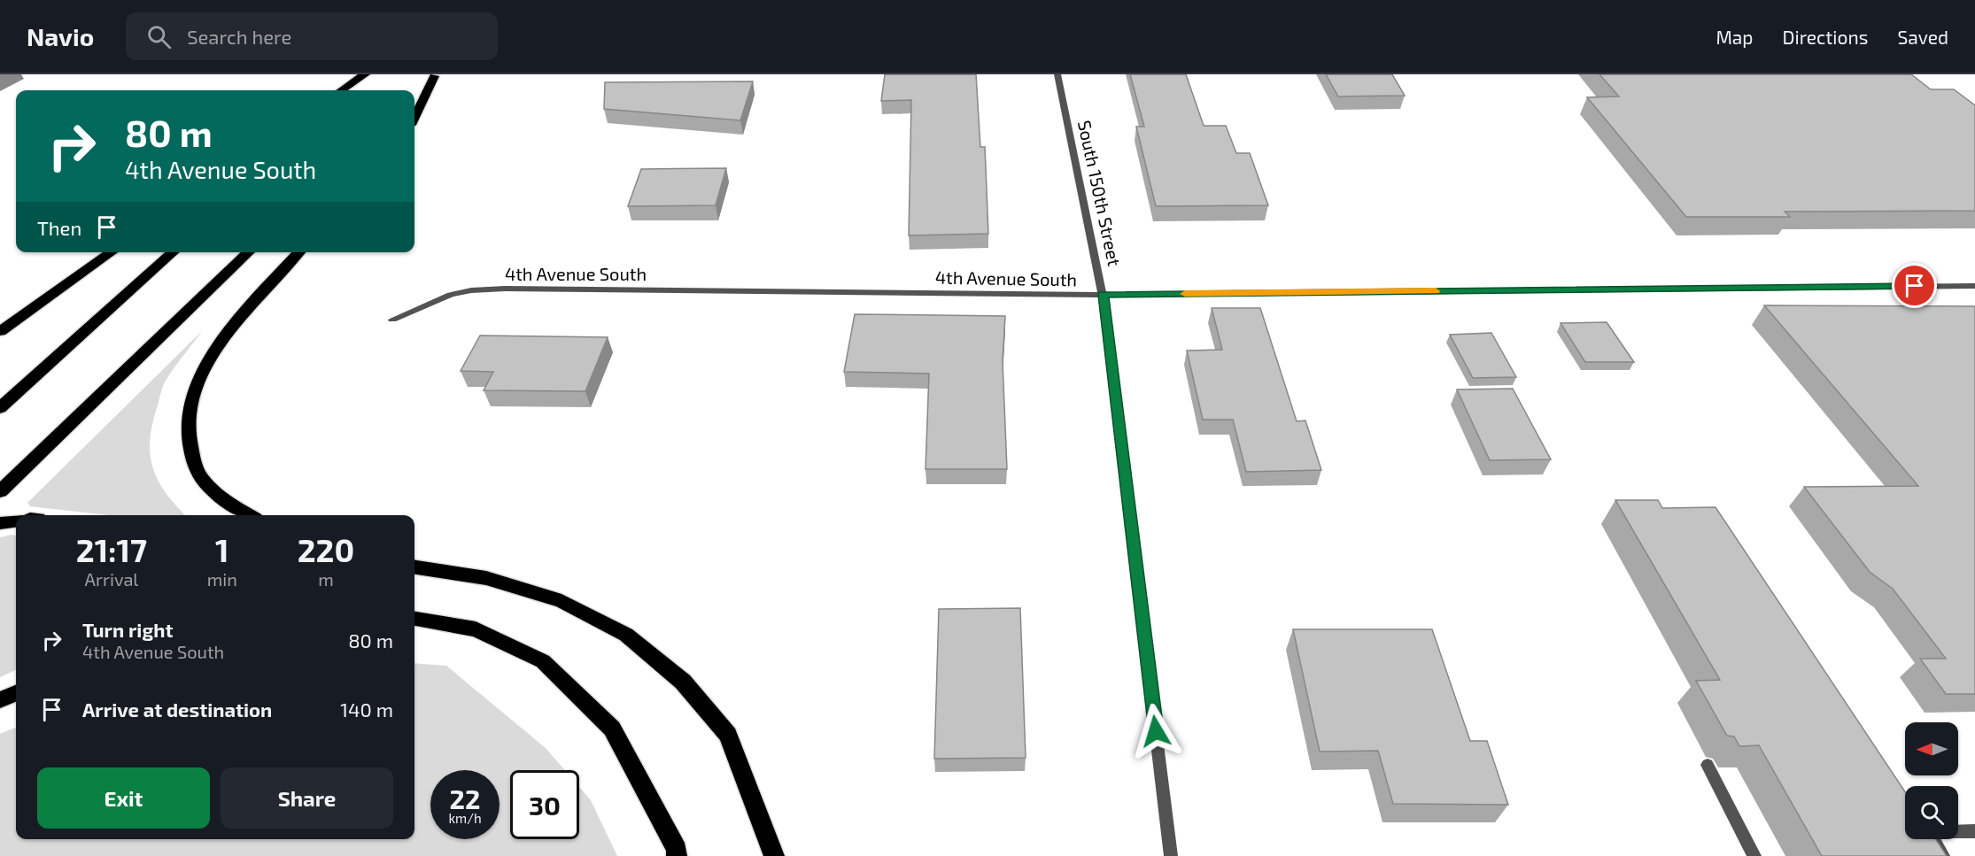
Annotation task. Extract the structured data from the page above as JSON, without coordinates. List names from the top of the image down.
{
  "streets": {
    "street": ["South 150th Street", "4th Avenue South"]
  },
  "crossings": [
    ["South 150th Street", "4th Avenue South"]
  ],
  "north": "left",
  "page": {
    "header": "Navio",
    "search": "Search here",
    "nav": ["Map", "Directions", "Saved"],
    "turn": ["80 m", "4th Avenue South"],
    "then": "Then",
    "eta": [
      "21:17",
      "Arrival",
      "1",
      "min",
      "220",
      "m"
    ],
    "list": [
      {
        "name": "Turn right",
        "note": "4th Avenue South",
        "value": "80 m"
      },
      {
        "name": "Arrive at destination",
        "value": "140 m"
      }
    ],
    "buttons": ["Exit", "Share"],
    "speed": "22 km/h",
    "limit": "30"
  }
}
